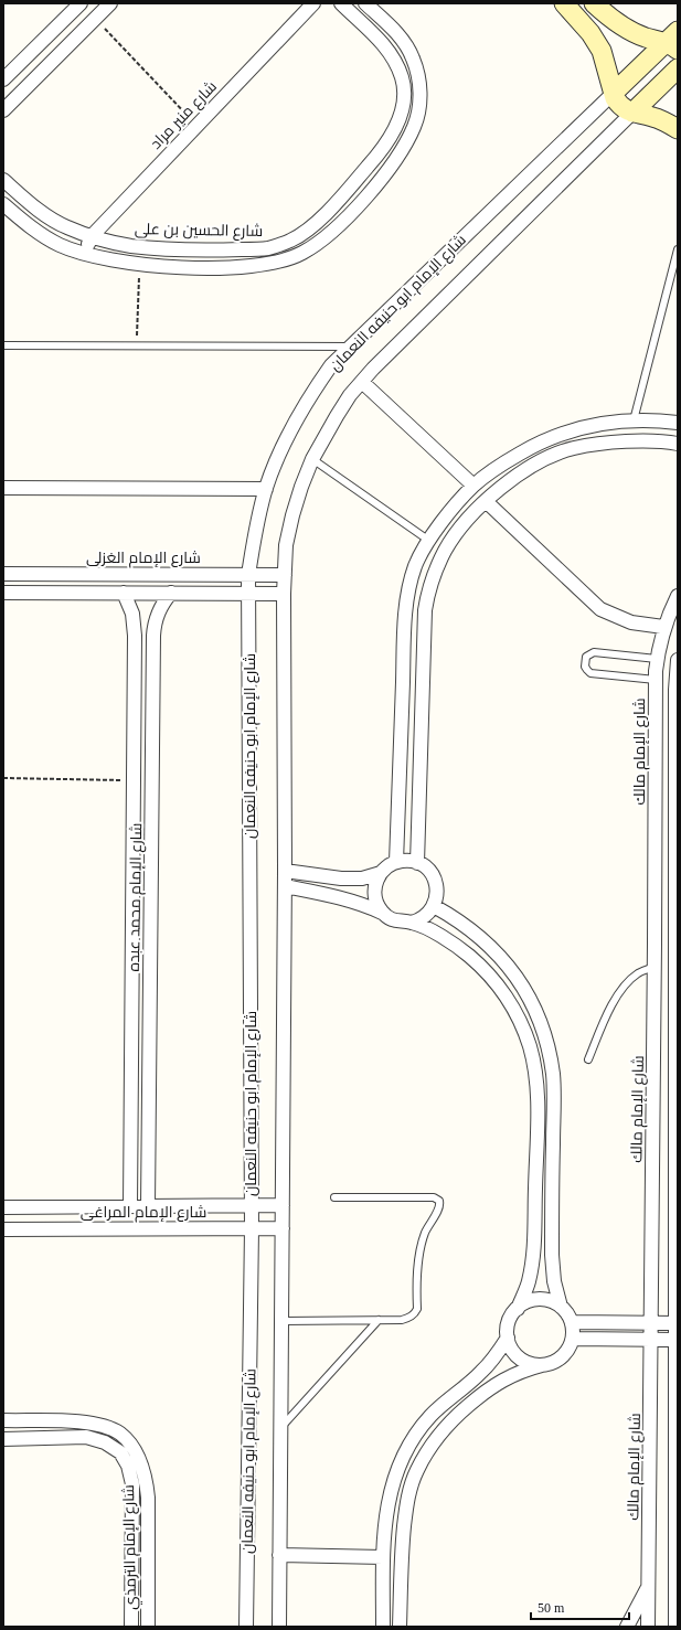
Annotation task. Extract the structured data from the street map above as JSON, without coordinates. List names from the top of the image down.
{
  "streets": {
    "street": [
      "شارع منير مراد",
      "شارع الحسين بن على",
      "شارع الإمام ابو حنيفه النعمان",
      "شارع الإمام الغزلى",
      "شارع الإمام مالك",
      "شارع الإمام محمد عبده",
      "شارع الإمام المراغى",
      "شارع الإمام الترمذي"
    ]
  },
  "crossings": [
    ["شارع منير مراد", "شارع الحسين بن على"],
    ["شارع الإمام ابو حنيفه النعمان", "شارع الإمام الغزلى"],
    ["شارع الإمام ابو حنيفه النعمان", "شارع الإمام المراغى"],
    ["شارع الإمام محمد عبده", "شارع الإمام المراغى"]
  ],
  "scale_bar": "50 m"
}
